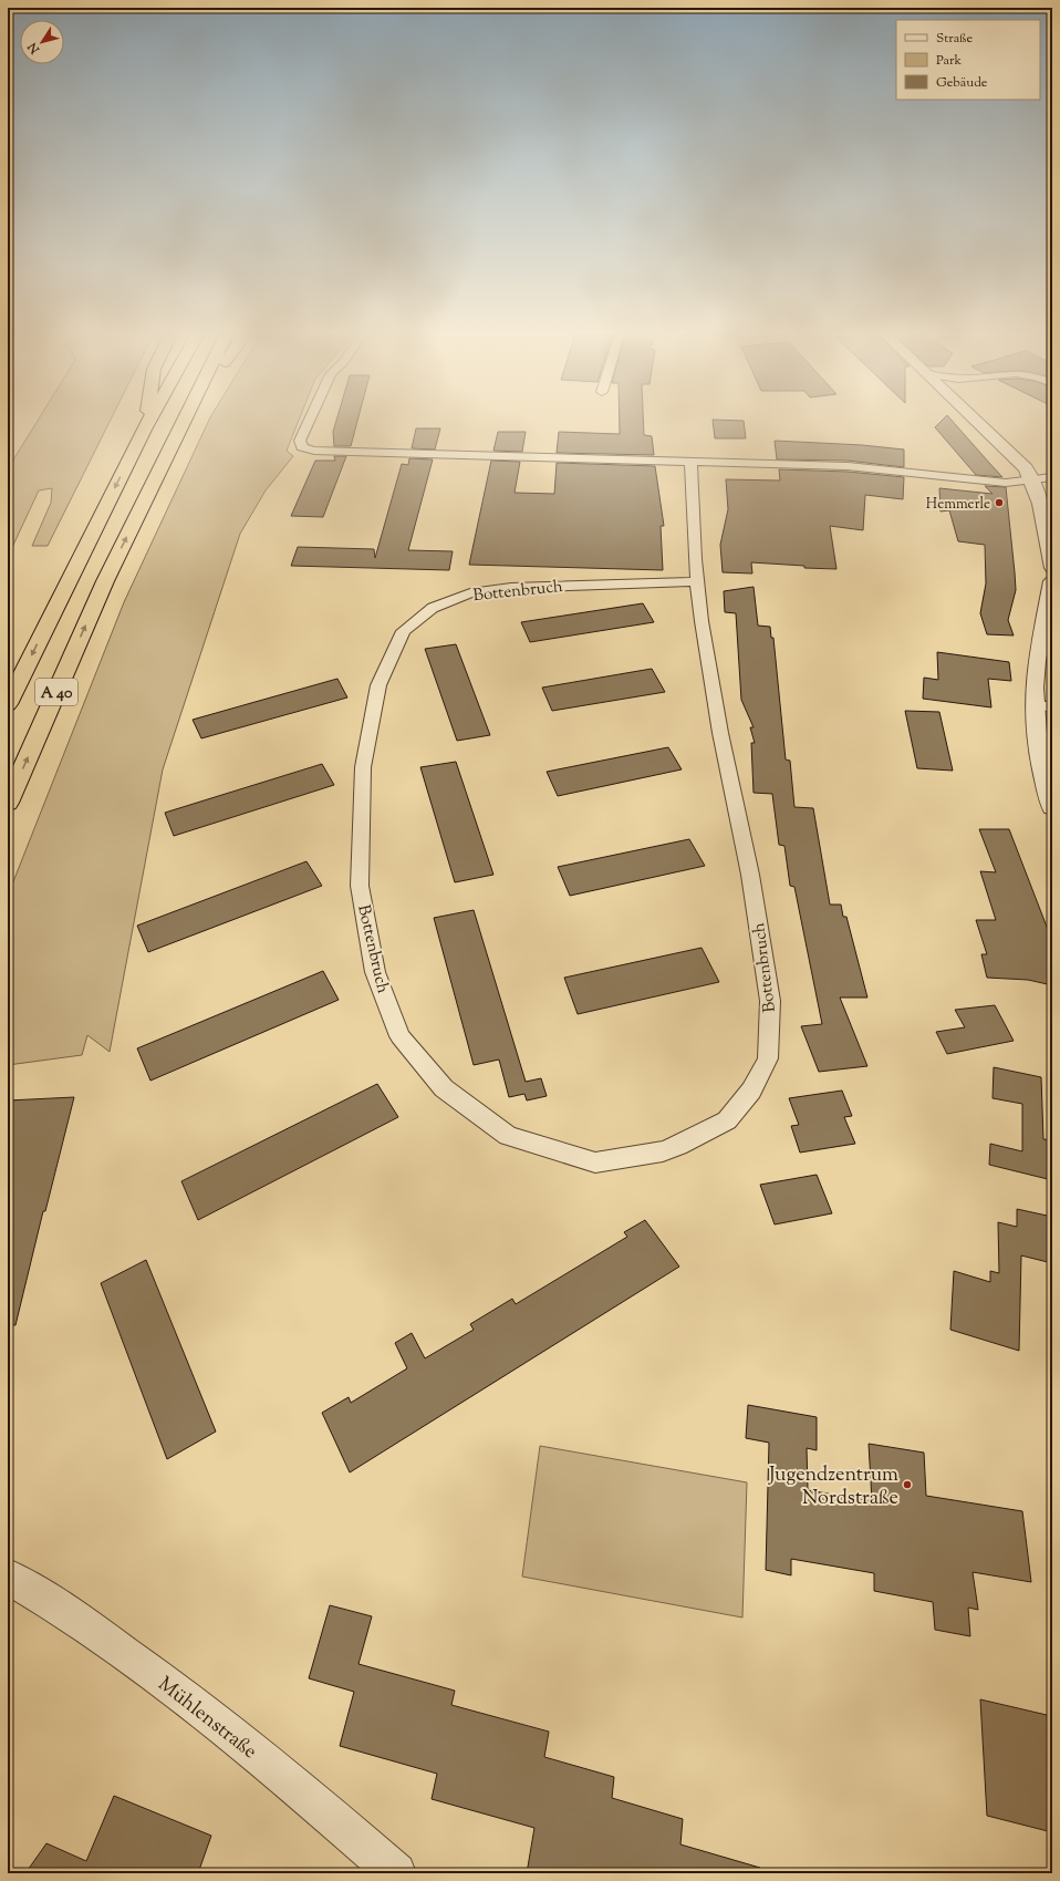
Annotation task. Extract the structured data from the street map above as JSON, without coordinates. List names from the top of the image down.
{
  "streets": {
    "highway": ["A 40"],
    "street": ["Bottenbruch", "Mühlenstraße"]
  },
  "places": ["Hemmerle", "Jugendzentrum Nordstraße"],
  "legend": ["Straße", "Park", "Gebäude"],
  "north": "bottom left"
}
